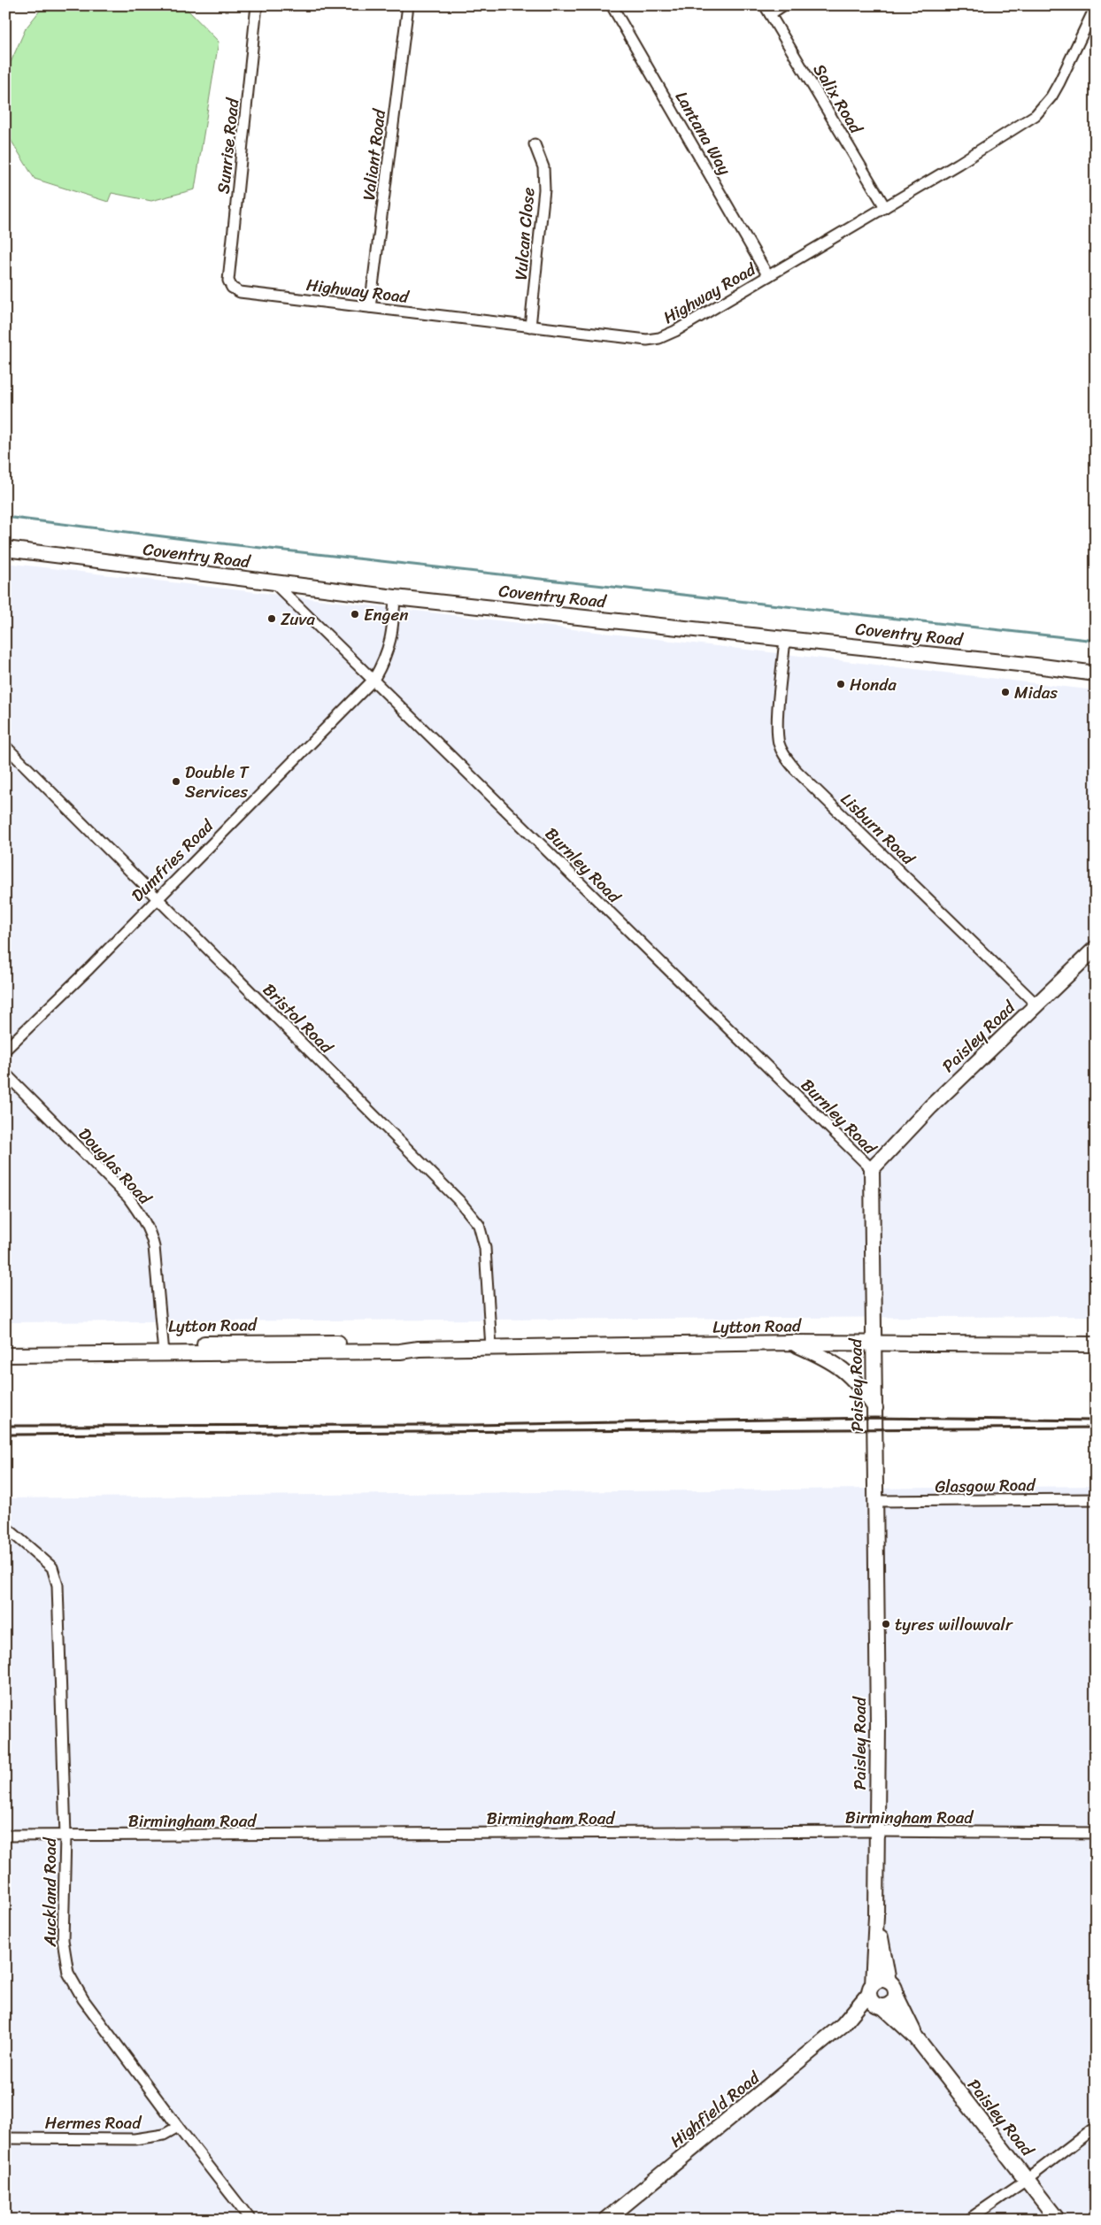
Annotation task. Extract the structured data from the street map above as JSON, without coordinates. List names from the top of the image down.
{
  "streets": {
    "main road": [
      "Coventry Road",
      "Paisley Road",
      "Lytton Road",
      "Highfield Road"
    ],
    "street": [
      "Salix Road",
      "Lantana Way",
      "Sunrise Road",
      "Valiant Road",
      "Vulcan Close",
      "Highway Road",
      "Lisburn Road",
      "Dumfries Road",
      "Burnley Road",
      "Bristol Road",
      "Douglas Road",
      "Glasgow Road",
      "Birmingham Road",
      "Auckland Road",
      "Hermes Road"
    ]
  },
  "crossings": [
    ["Salix Road", "Highway Road"],
    ["Lantana Way", "Highway Road"],
    ["Sunrise Road", "Highway Road"],
    ["Valiant Road", "Highway Road"],
    ["Vulcan Close", "Highway Road"],
    ["Coventry Road", "Lisburn Road"],
    ["Coventry Road", "Dumfries Road"],
    ["Coventry Road", "Burnley Road"],
    ["Lisburn Road", "Paisley Road"],
    ["Dumfries Road", "Burnley Road"],
    ["Dumfries Road", "Bristol Road"],
    ["Burnley Road", "Paisley Road"],
    ["Bristol Road", "Lytton Road"],
    ["Paisley Road", "Lytton Road"],
    ["Paisley Road", "Glasgow Road"],
    ["Paisley Road", "Birmingham Road"],
    ["Paisley Road", "Highfield Road"],
    ["Douglas Road", "Lytton Road"],
    ["Birmingham Road", "Auckland Road"],
    ["Auckland Road", "Hermes Road"]
  ],
  "places": [
    "Engen",
    "Zuva",
    "Honda",
    "Midas",
    "Double T Services",
    "tyres willowvalr"
  ]
}
